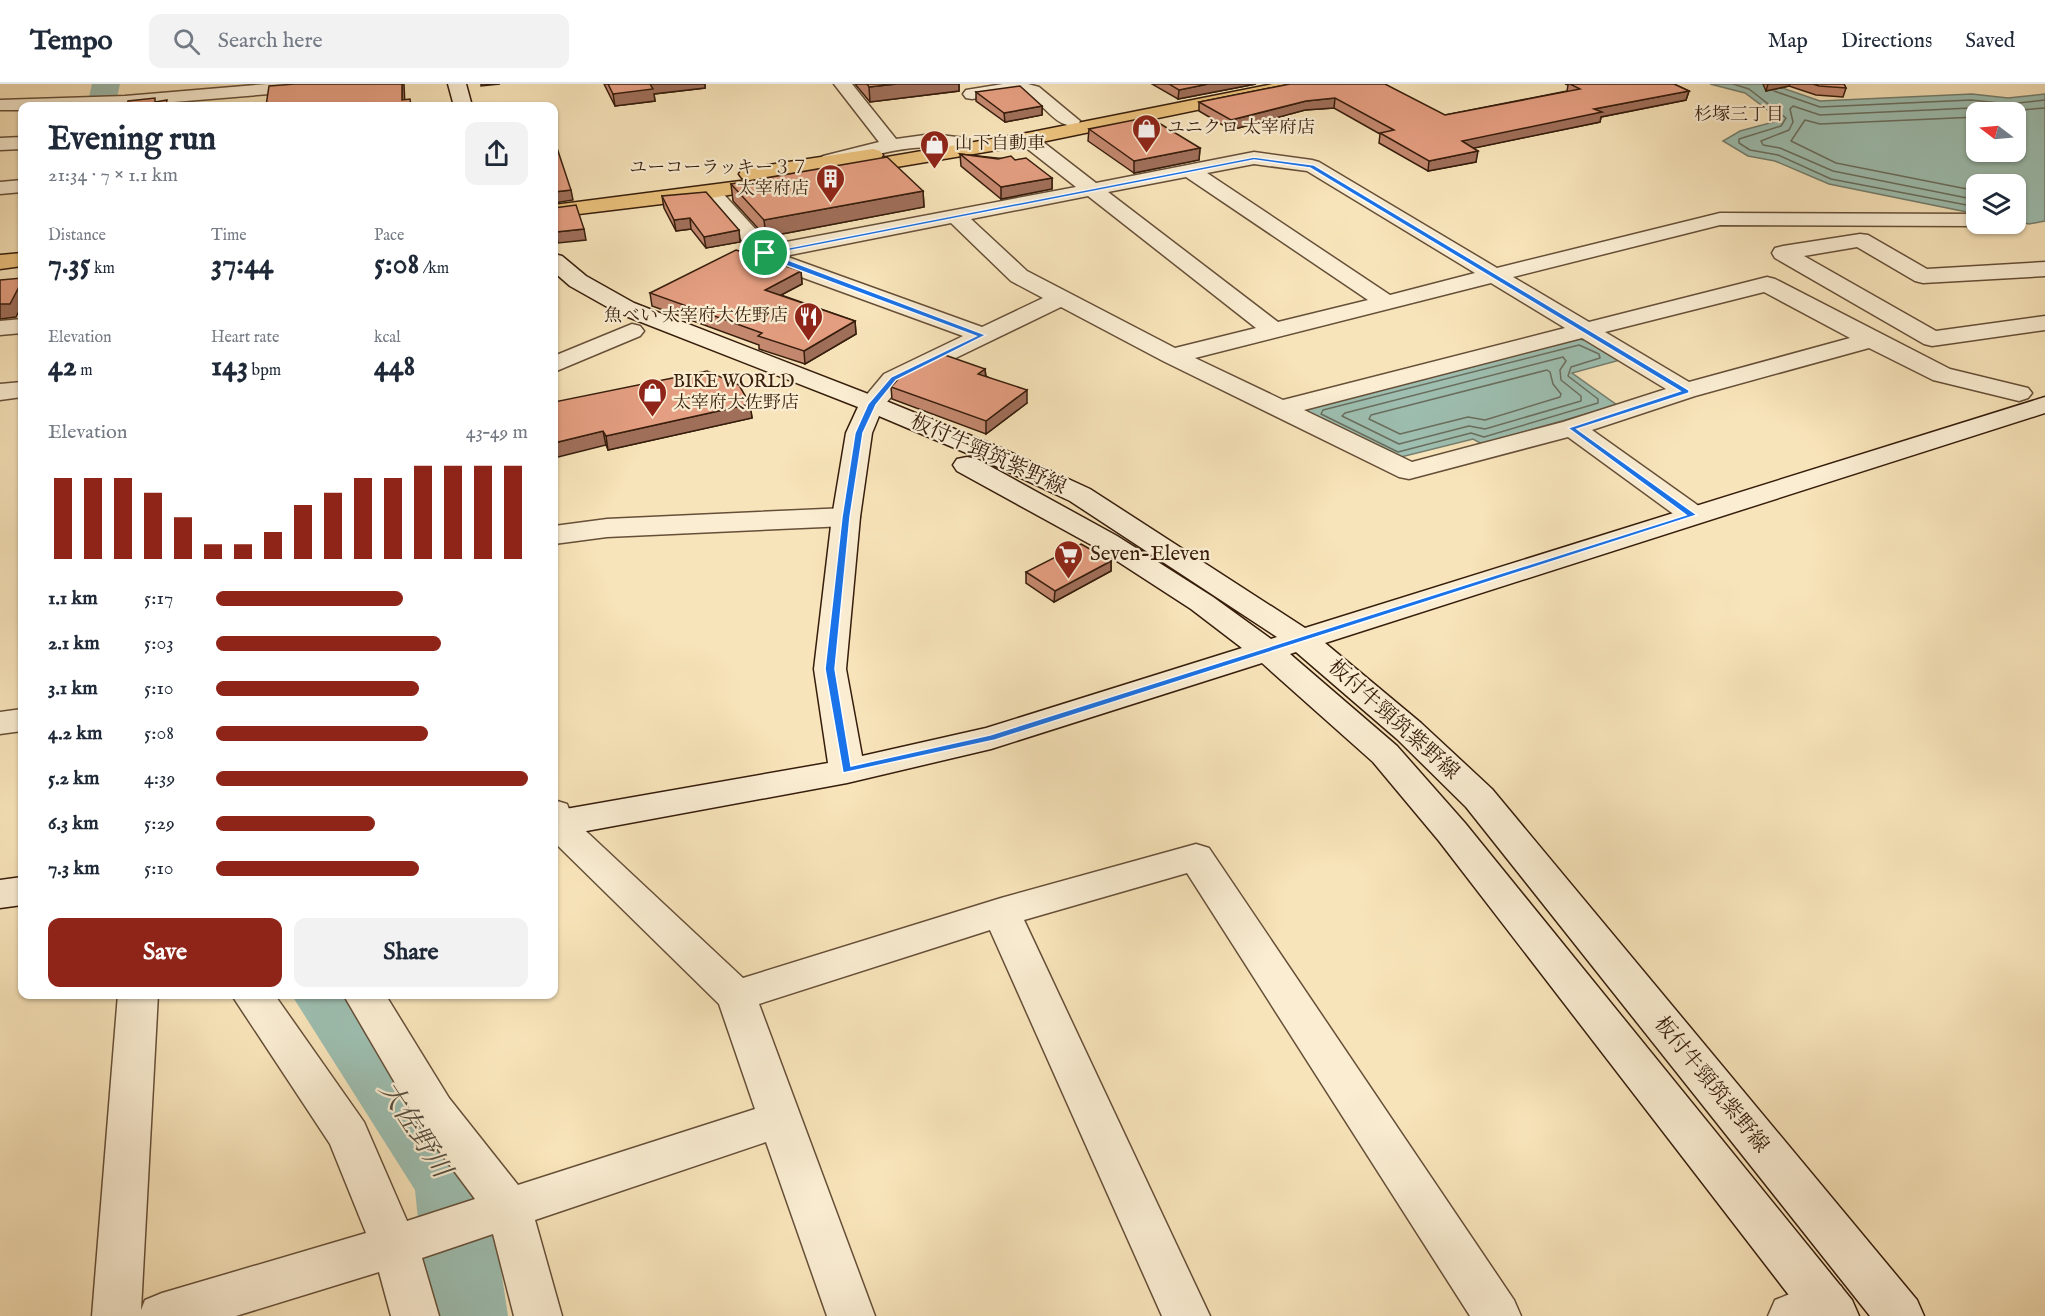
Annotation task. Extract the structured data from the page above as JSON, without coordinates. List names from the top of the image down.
{
  "streets": {
    "street": ["板付牛頸筑紫野線"]
  },
  "districts": ["杉塚三丁目"],
  "water": ["大佐野川"],
  "places": {
    "shop": ["ユニクロ 太宰府店", "山下自動車", "BIKE WORLD 太宰府大佐野店"],
    "building": ["ユーコーラッキー３７ 太宰府店"],
    "restaurant": ["魚べい 太宰府大佐野店"],
    "supermarket": ["Seven-Eleven"]
  },
  "north": "left",
  "page": {
    "header": "Tempo",
    "search": "Search here",
    "nav": ["Map", "Directions", "Saved"],
    "heading": ["Evening run", "21:34 · 7 × 1.1 km"],
    "stats": [
      ["Distance", "7.35 km"],
      ["Time", "37:44"],
      ["Pace", "5:08 /km"],
      ["Elevation", "42 m"],
      ["Heart rate", "143 bpm"],
      ["kcal", "448"]
    ],
    "chart": ["Elevation", "43–49 m"],
    "list": [
      {
        "name": "1.1 km",
        "note": "5:17"
      },
      {
        "name": "2.1 km",
        "note": "5:03"
      },
      {
        "name": "3.1 km",
        "note": "5:10"
      },
      {
        "name": "4.2 km",
        "note": "5:08"
      },
      {
        "name": "5.2 km",
        "note": "4:39"
      },
      {
        "name": "6.3 km",
        "note": "5:29"
      },
      {
        "name": "7.3 km",
        "note": "5:10"
      }
    ],
    "buttons": ["Save", "Share"]
  }
}
